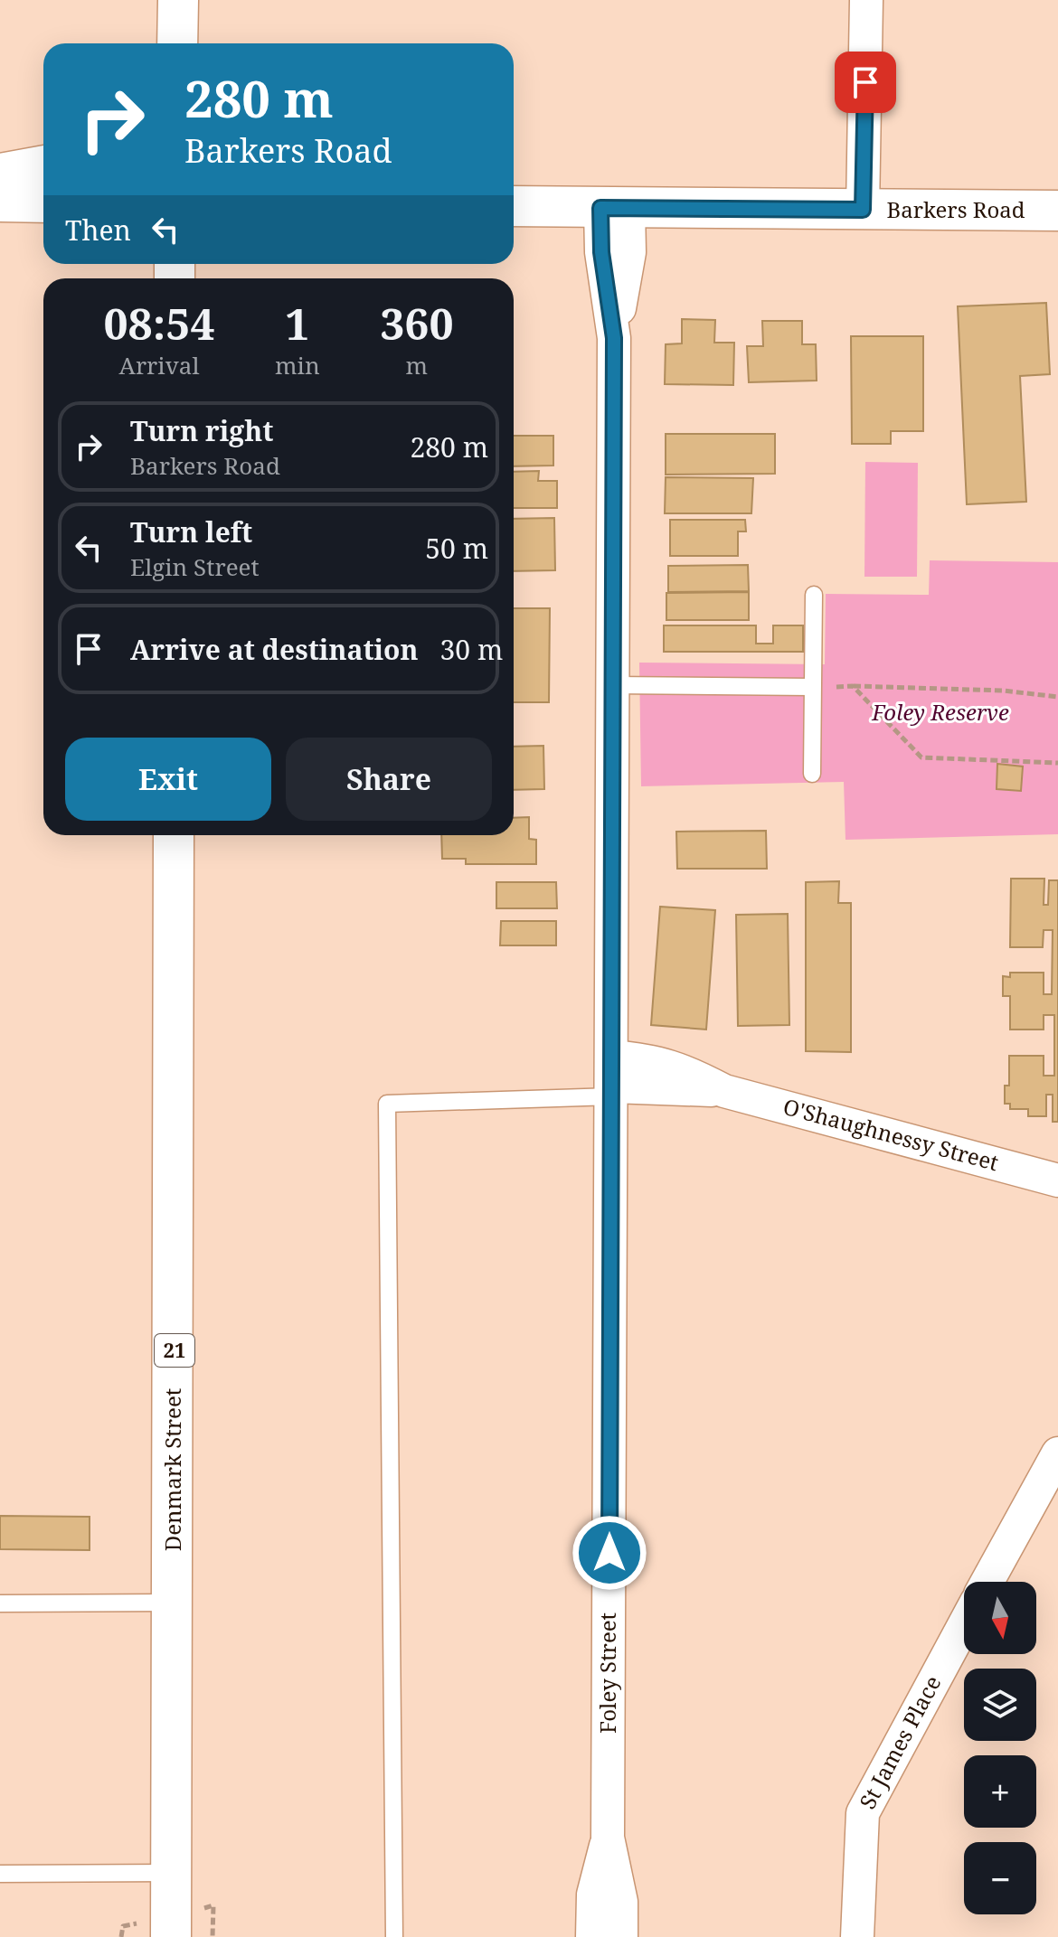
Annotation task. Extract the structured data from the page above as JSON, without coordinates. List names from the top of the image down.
{
  "streets": {
    "main road": ["Barkers Road", "21", "Denmark Street"],
    "street": ["O'Shaughnessy Street", "Foley Street", "St James Place"]
  },
  "crossings": [
    ["Barkers Road", "Foley Street"],
    ["O'Shaughnessy Street", "Foley Street"]
  ],
  "parks": ["Foley Reserve"],
  "north": "bottom",
  "page": {
    "turn": ["280 m", "Barkers Road"],
    "then": "Then",
    "eta": [
      "08:54",
      "Arrival",
      "1",
      "min",
      "360",
      "m"
    ],
    "list": [
      {
        "name": "Turn right",
        "note": "Barkers Road",
        "value": "280 m"
      },
      {
        "name": "Turn left",
        "note": "Elgin Street",
        "value": "50 m"
      },
      {
        "name": "Arrive at destination",
        "value": "30 m"
      }
    ],
    "buttons": ["Exit", "Share"],
    "map_buttons": ["+", "−"]
  }
}
